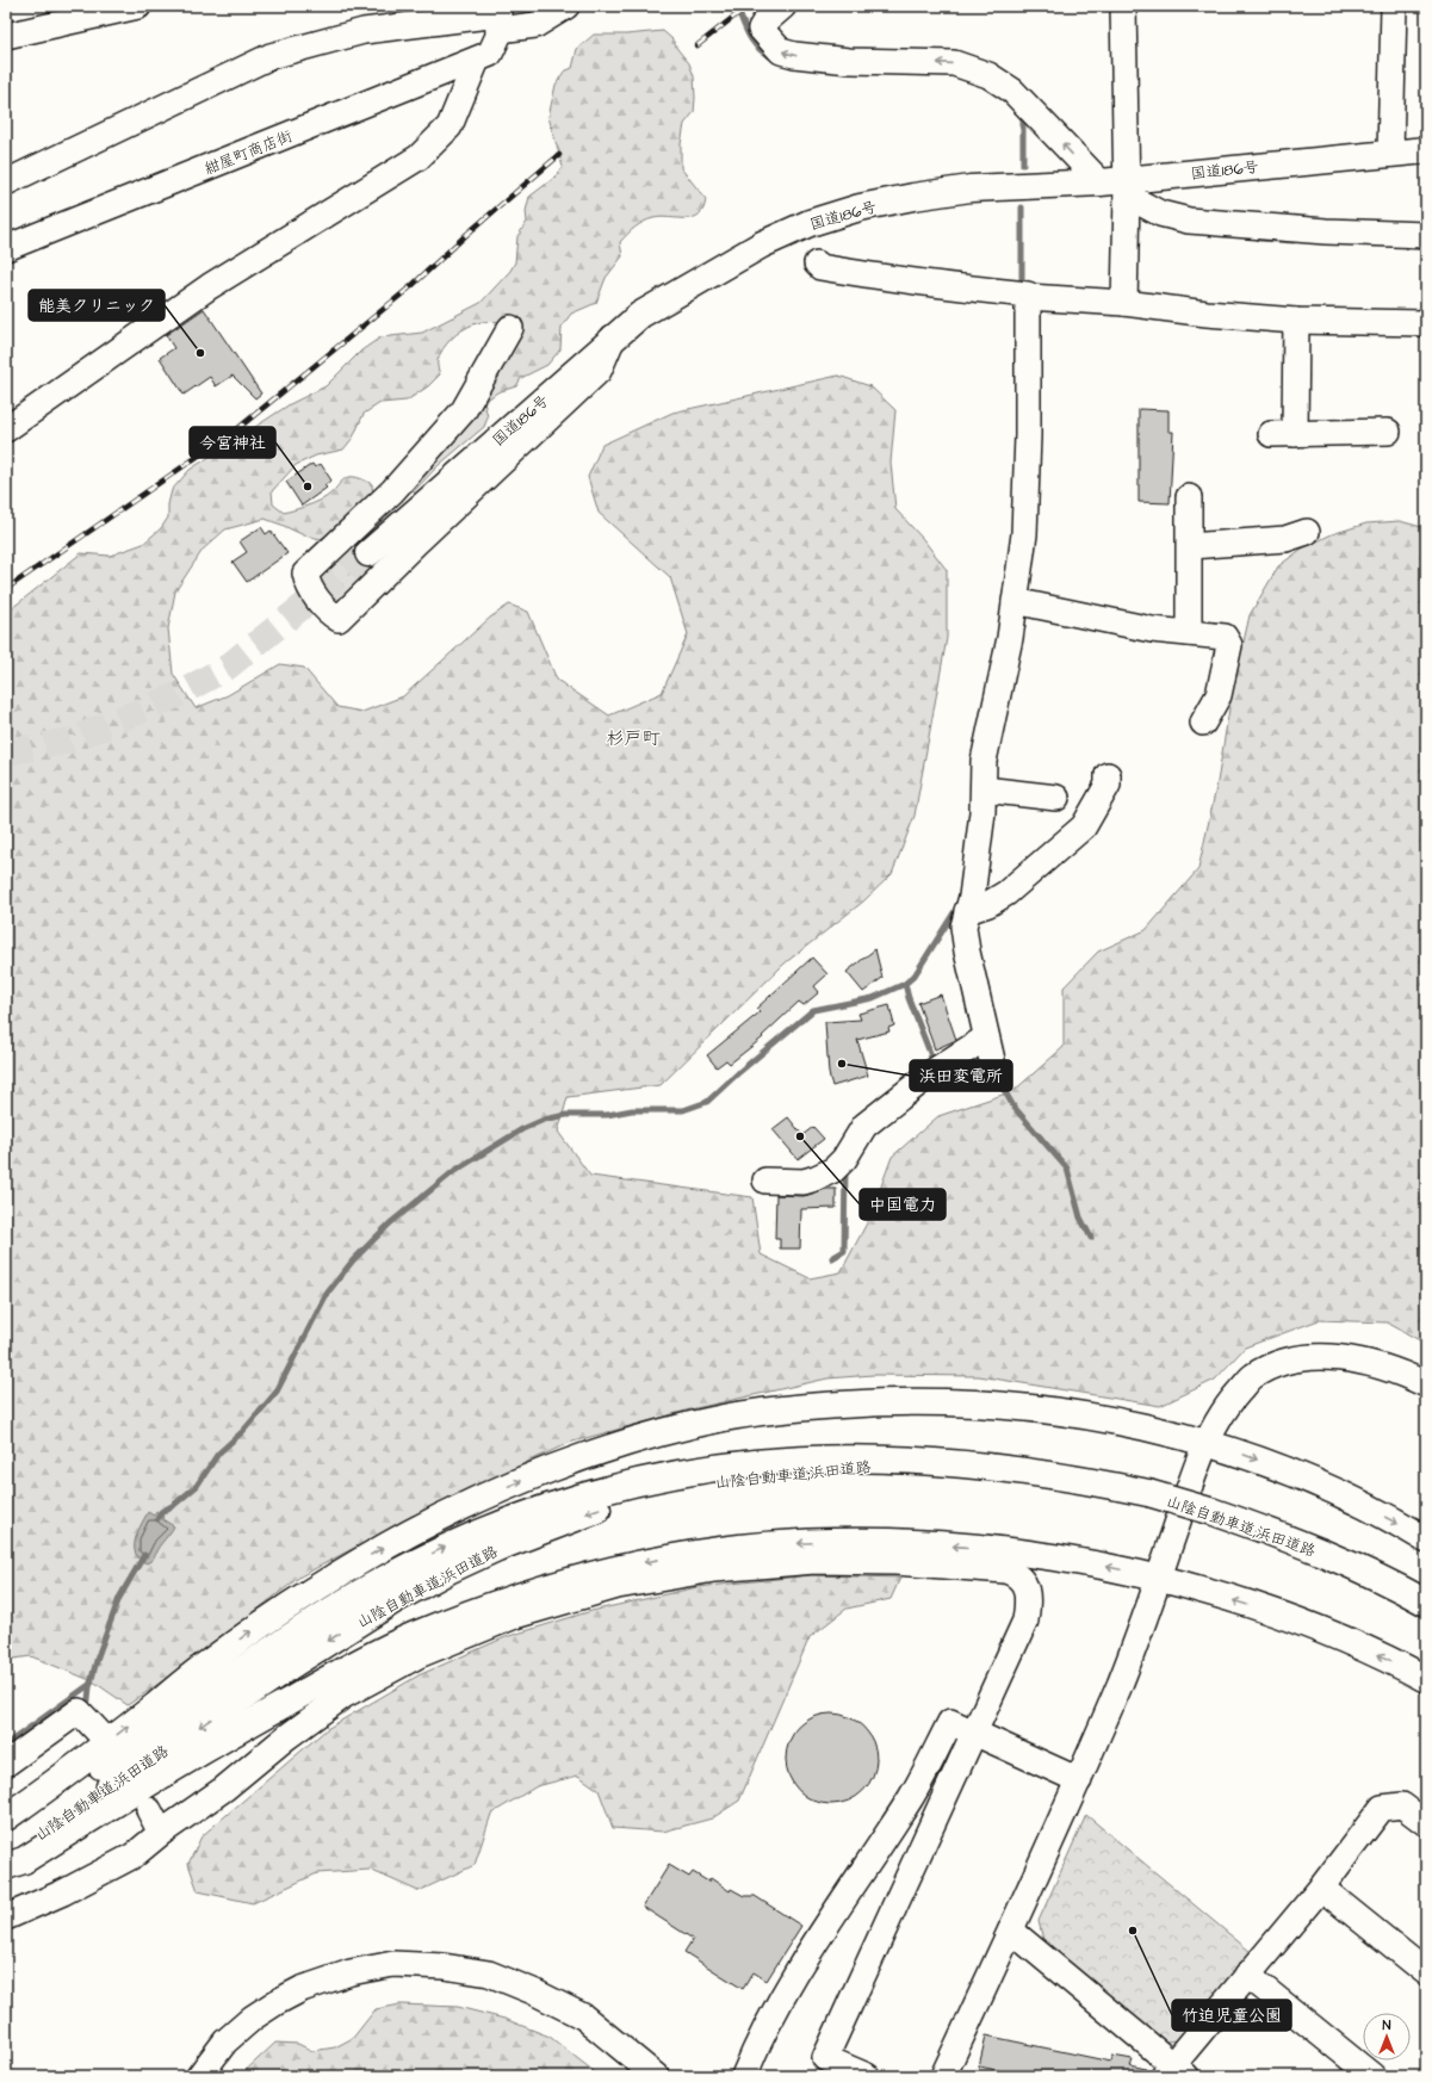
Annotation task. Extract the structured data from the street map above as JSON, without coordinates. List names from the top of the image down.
{
  "streets": {
    "highway": ["国道186号", "山陰自動車道;浜田道路"],
    "street": ["紺屋町商店街"]
  },
  "districts": ["杉戸町"],
  "places": [
    "能美クリニック",
    "今宮神社",
    "浜田変電所",
    "中国電力",
    "竹迫児童公園"
  ],
  "north": "top"
}
